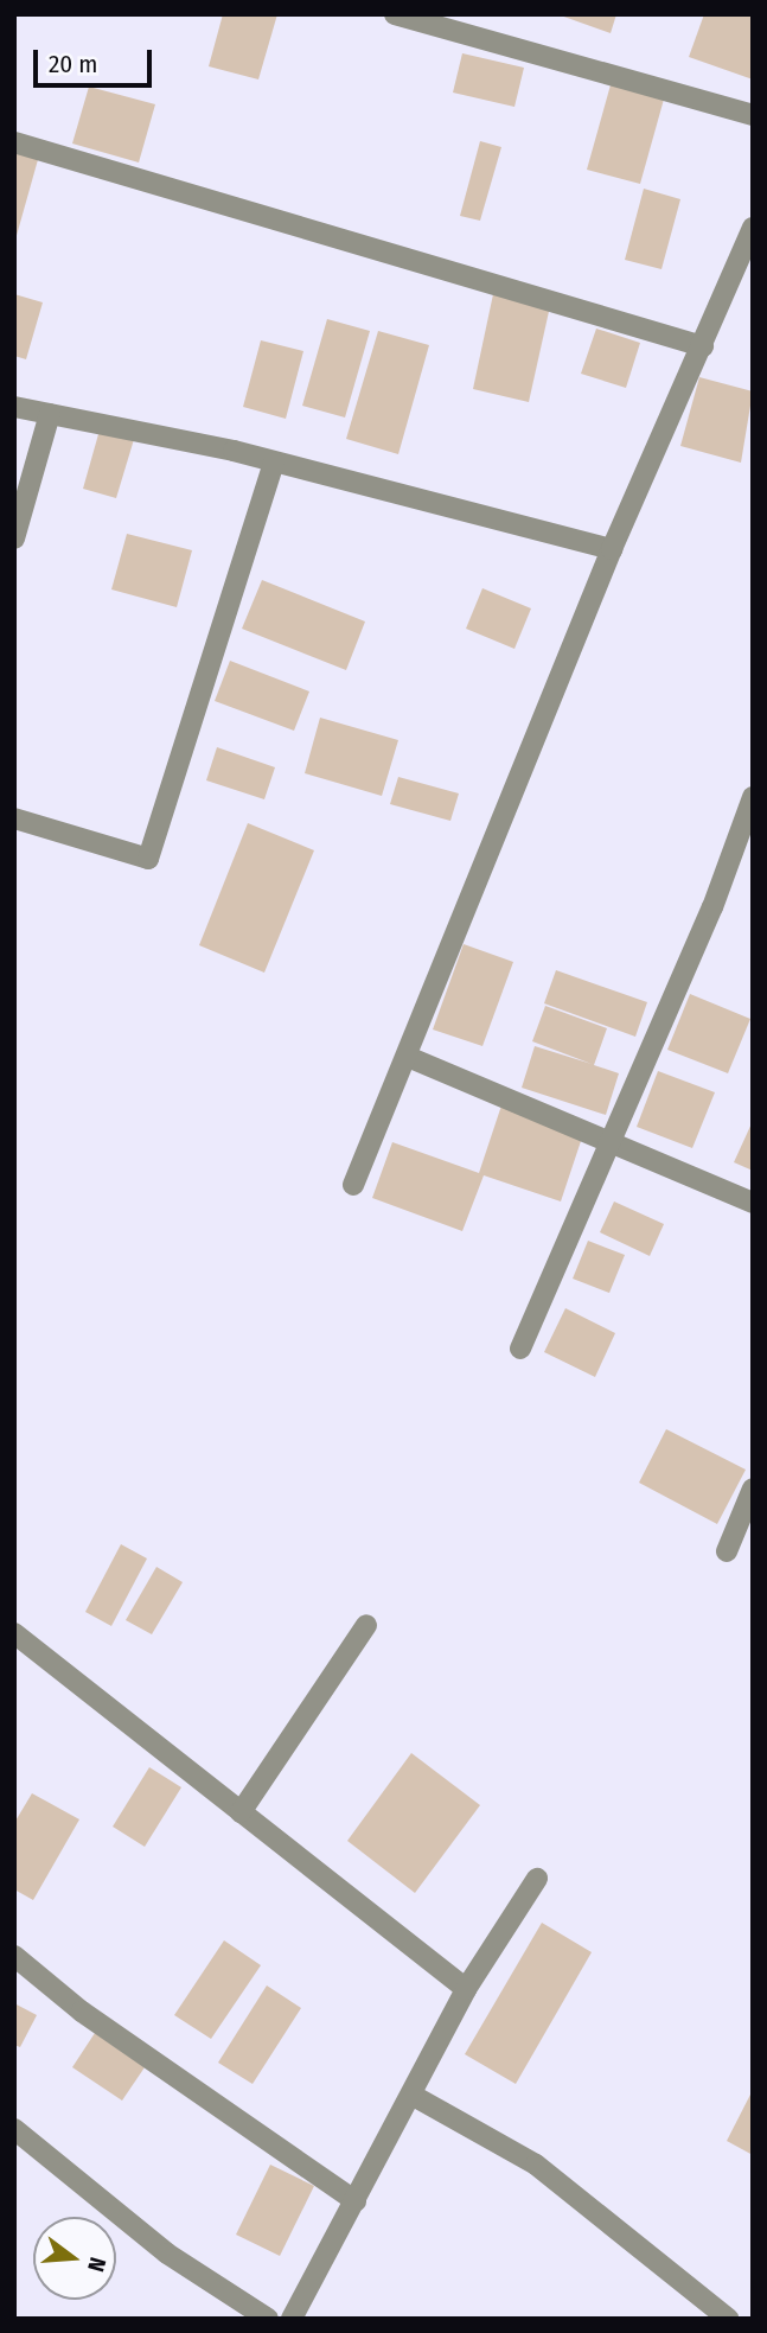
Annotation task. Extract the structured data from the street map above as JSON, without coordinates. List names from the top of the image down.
{
  "scale_bar": "20 m",
  "north": "right"
}
